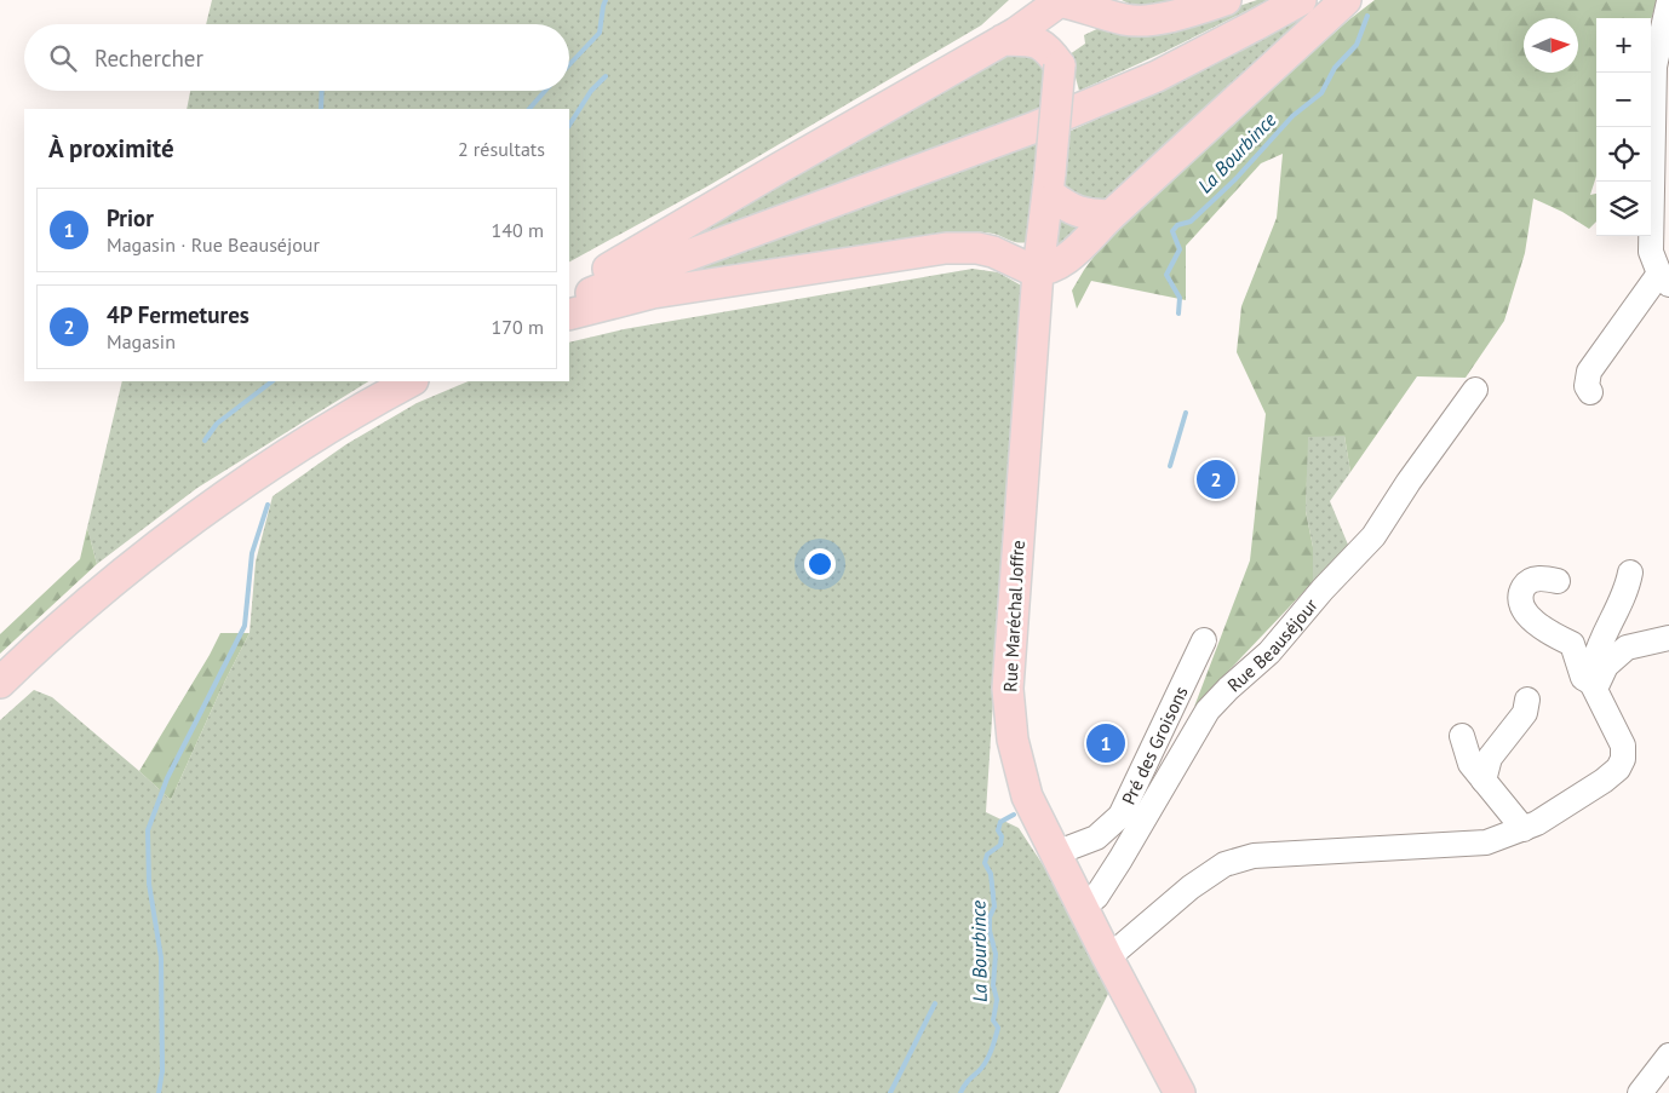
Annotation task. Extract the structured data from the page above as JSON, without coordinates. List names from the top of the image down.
{
  "streets": {
    "main road": ["Rue Maréchal Joffre"],
    "street": ["Rue Beauséjour", "Pré des Groisons"]
  },
  "crossings": [
    ["Rue Maréchal Joffre", "Rue Beauséjour"],
    ["Rue Maréchal Joffre", "Pré des Groisons"]
  ],
  "water": ["La Bourbince"],
  "north": "right",
  "page": {
    "map_buttons": ["+", "−"],
    "search": "Rechercher",
    "heading": ["À proximité", "2 résultats"],
    "list": [
      {
        "mark": "1",
        "name": "Prior",
        "note": "Magasin · Rue Beauséjour",
        "value": "140 m"
      },
      {
        "mark": "2",
        "name": "4P Fermetures",
        "note": "Magasin",
        "value": "170 m"
      }
    ],
    "pins": ["2", "1"]
  }
}
